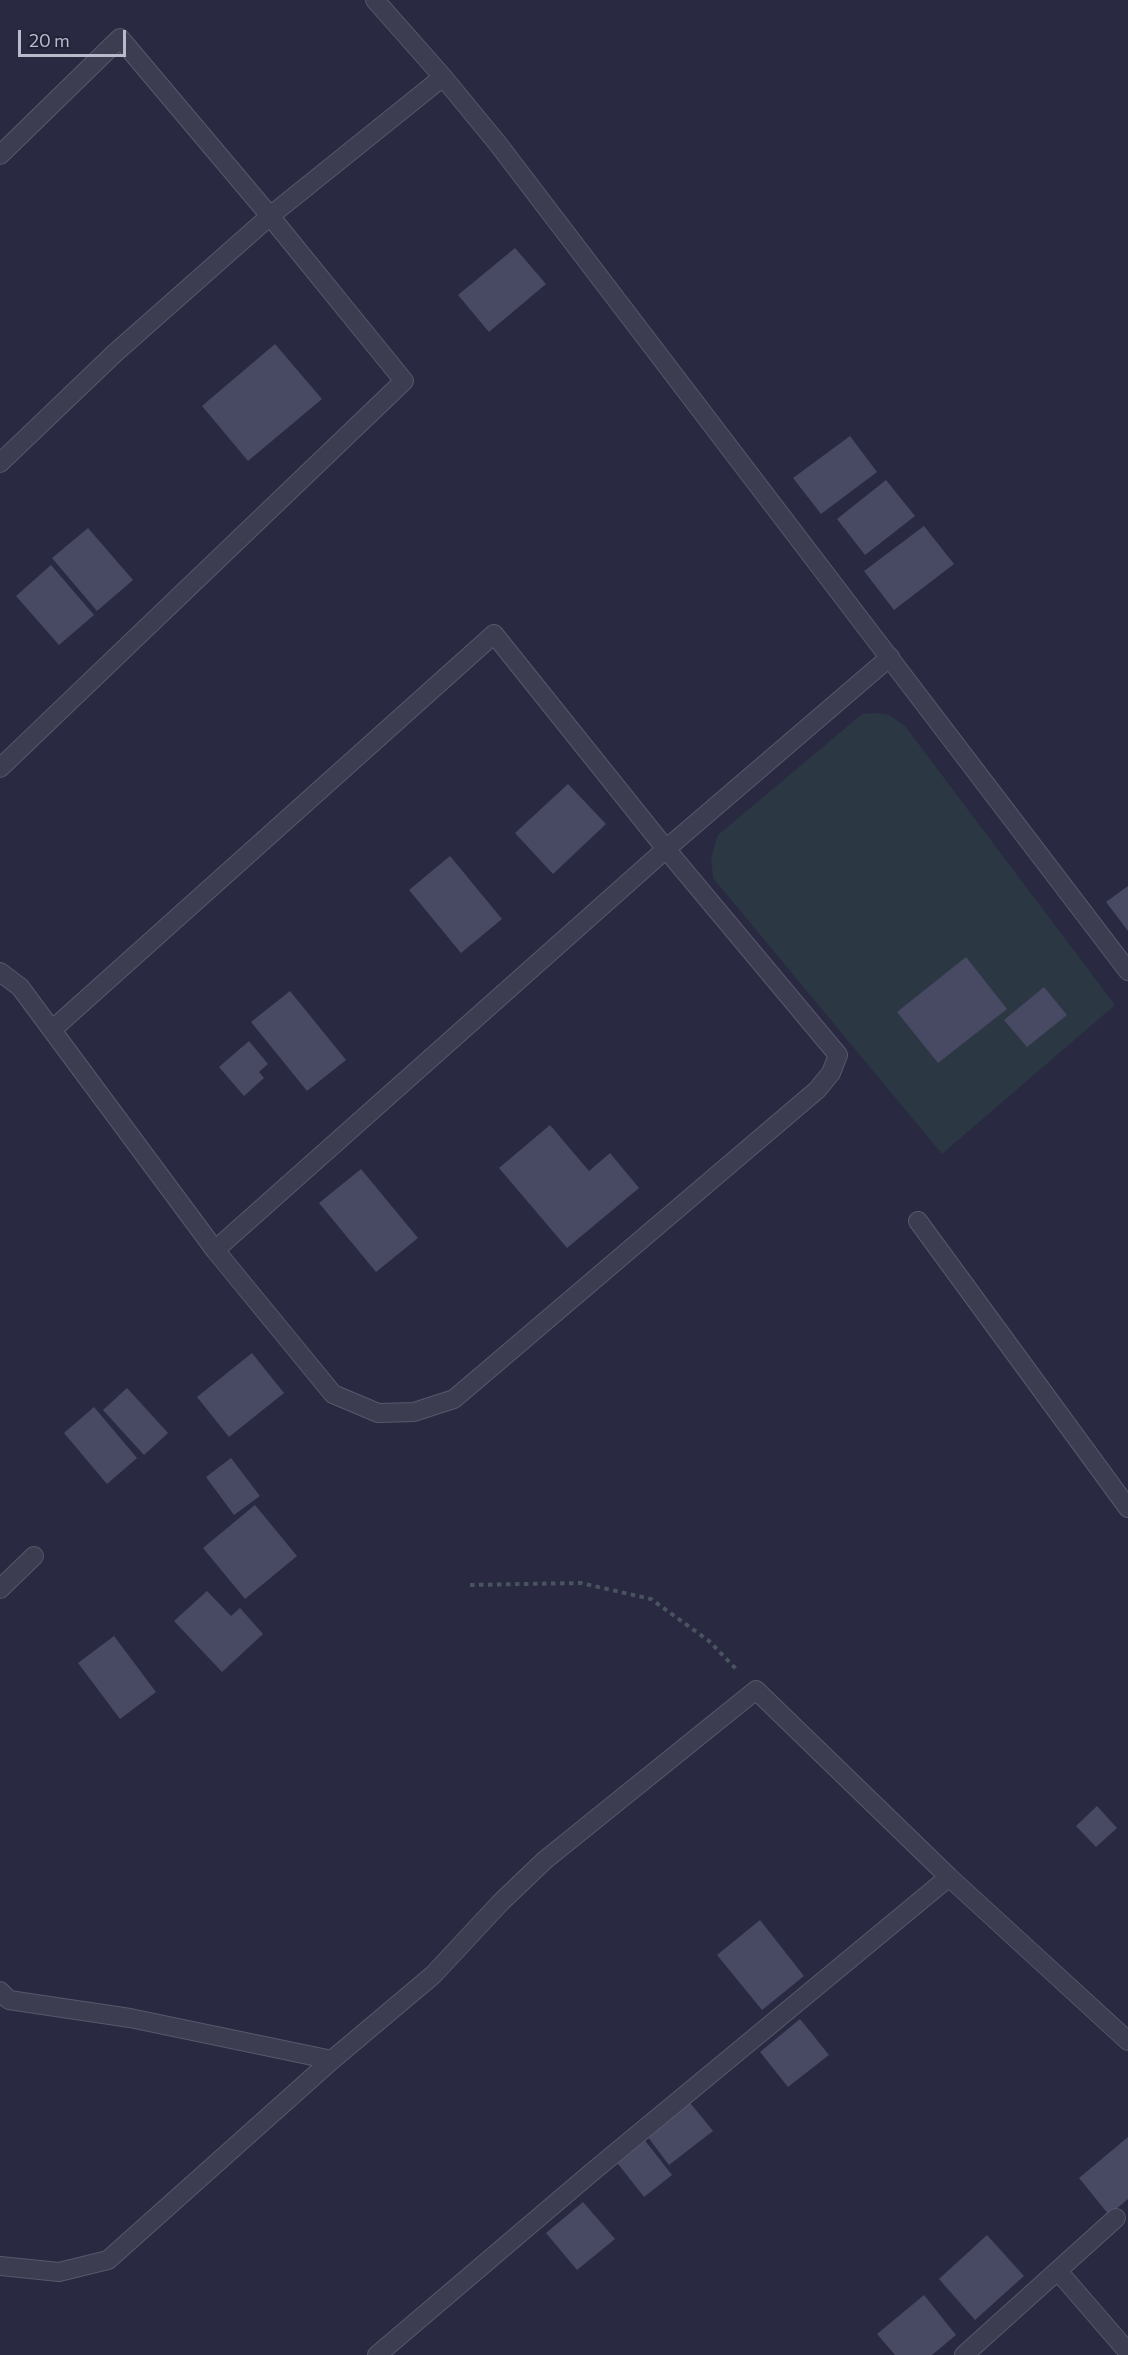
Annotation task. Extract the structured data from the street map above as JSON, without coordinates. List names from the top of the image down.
{
  "scale_bar": "20 m"
}
